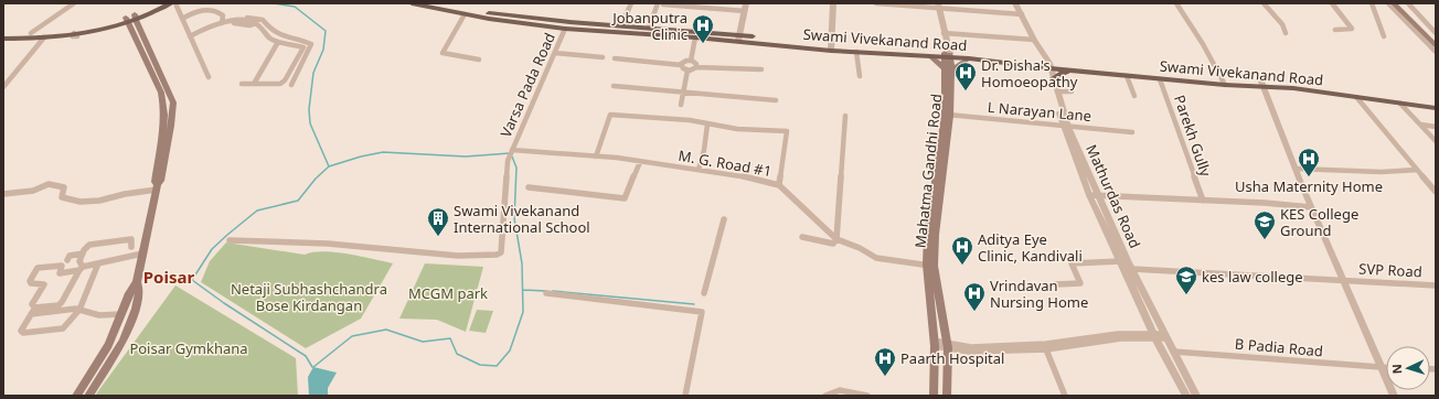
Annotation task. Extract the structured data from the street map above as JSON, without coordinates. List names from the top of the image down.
{
  "streets": {
    "main road": ["Swami Vivekanand Road", "Mahatma Gandhi Road"],
    "street": [
      "Varsa Pada Road",
      "L Narayan Lane",
      "Parekh Gully",
      "M. G. Road #1",
      "Mathurdas Road",
      "SVP Road",
      "B Padia Road"
    ]
  },
  "crossings": [
    ["Swami Vivekanand Road", "Varsa Pada Road"],
    ["Swami Vivekanand Road", "Parekh Gully"],
    ["Swami Vivekanand Road", "Mahatma Gandhi Road"],
    ["Varsa Pada Road", "M. G. Road #1"],
    ["L Narayan Lane", "Mahatma Gandhi Road"],
    ["M. G. Road #1", "Mahatma Gandhi Road"],
    ["Mathurdas Road", "SVP Road"],
    ["Mathurdas Road", "B Padia Road"]
  ],
  "districts": ["Poisar"],
  "parks": ["Netaji Subhashchandra Bose Kirdangan", "MCGM park", "Poisar Gymkhana"],
  "places": {
    "hospital": [
      "Jobanputra Clinic",
      "Dr. Disha's Homoeopathy",
      "Usha Maternity Home",
      "Aditya Eye Clinic, Kandivali",
      "Vrindavan Nursing Home",
      "Paarth Hospital"
    ],
    "building": ["Swami Vivekanand International School"],
    "school or university": ["KES College Ground", "kes law college"]
  },
  "north": "left"
}
